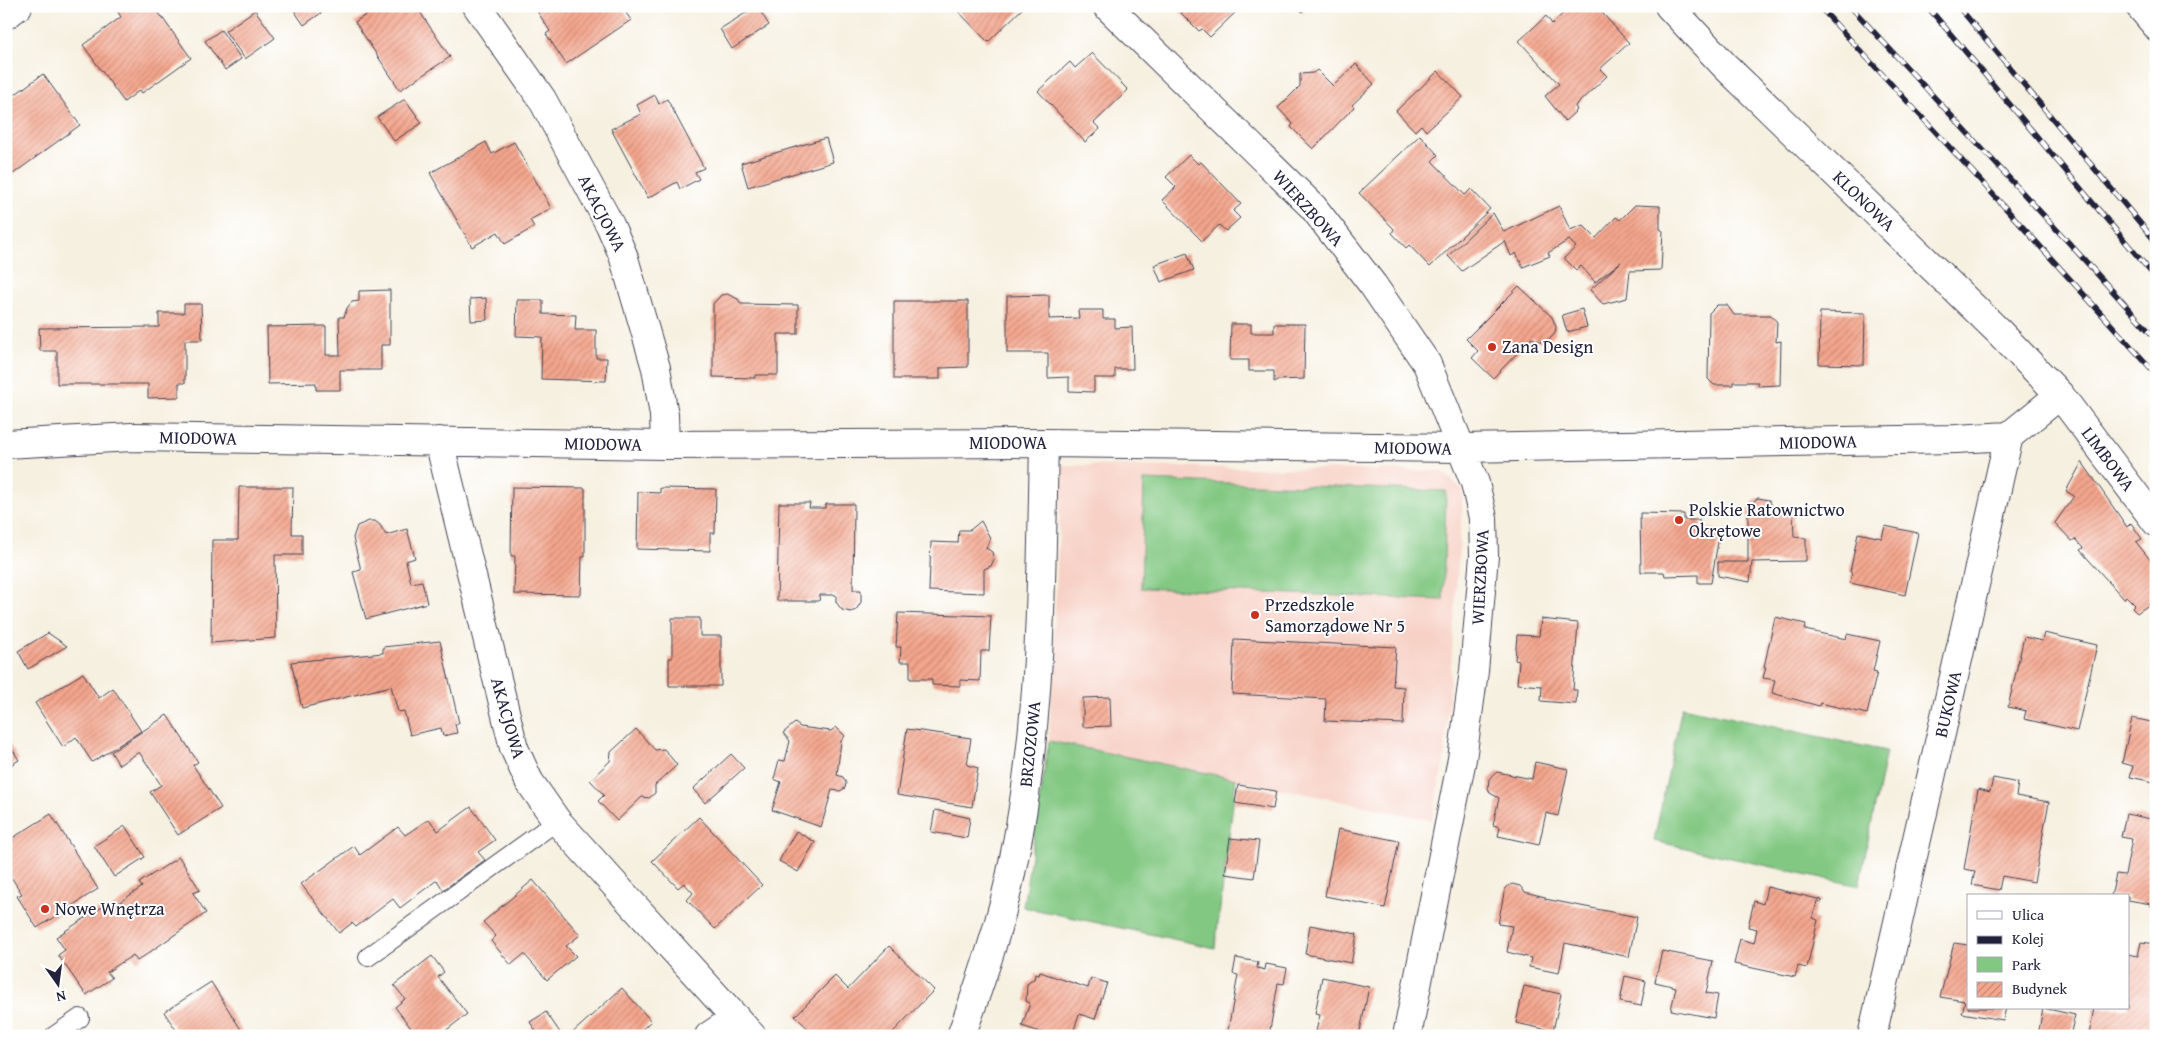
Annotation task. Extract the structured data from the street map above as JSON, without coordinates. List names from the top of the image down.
{
  "streets": {
    "street": [
      "KLONOWA",
      "WIERZBOWA",
      "AKACJOWA",
      "MIODOWA",
      "LIMBOWA",
      "BUKOWA",
      "BRZOZOWA"
    ]
  },
  "crossings": [
    ["KLONOWA", "LIMBOWA"],
    ["WIERZBOWA", "MIODOWA"],
    ["AKACJOWA", "MIODOWA"],
    ["MIODOWA", "BUKOWA"],
    ["MIODOWA", "BRZOZOWA"]
  ],
  "places": [
    "Zana Design",
    "Polskie Ratownictwo Okrętowe",
    "Przedszkole Samorządowe Nr 5",
    "Nowe Wnętrza"
  ],
  "legend": [
    "Ulica",
    "Kolej",
    "Park",
    "Budynek"
  ],
  "north": "bottom"
}
